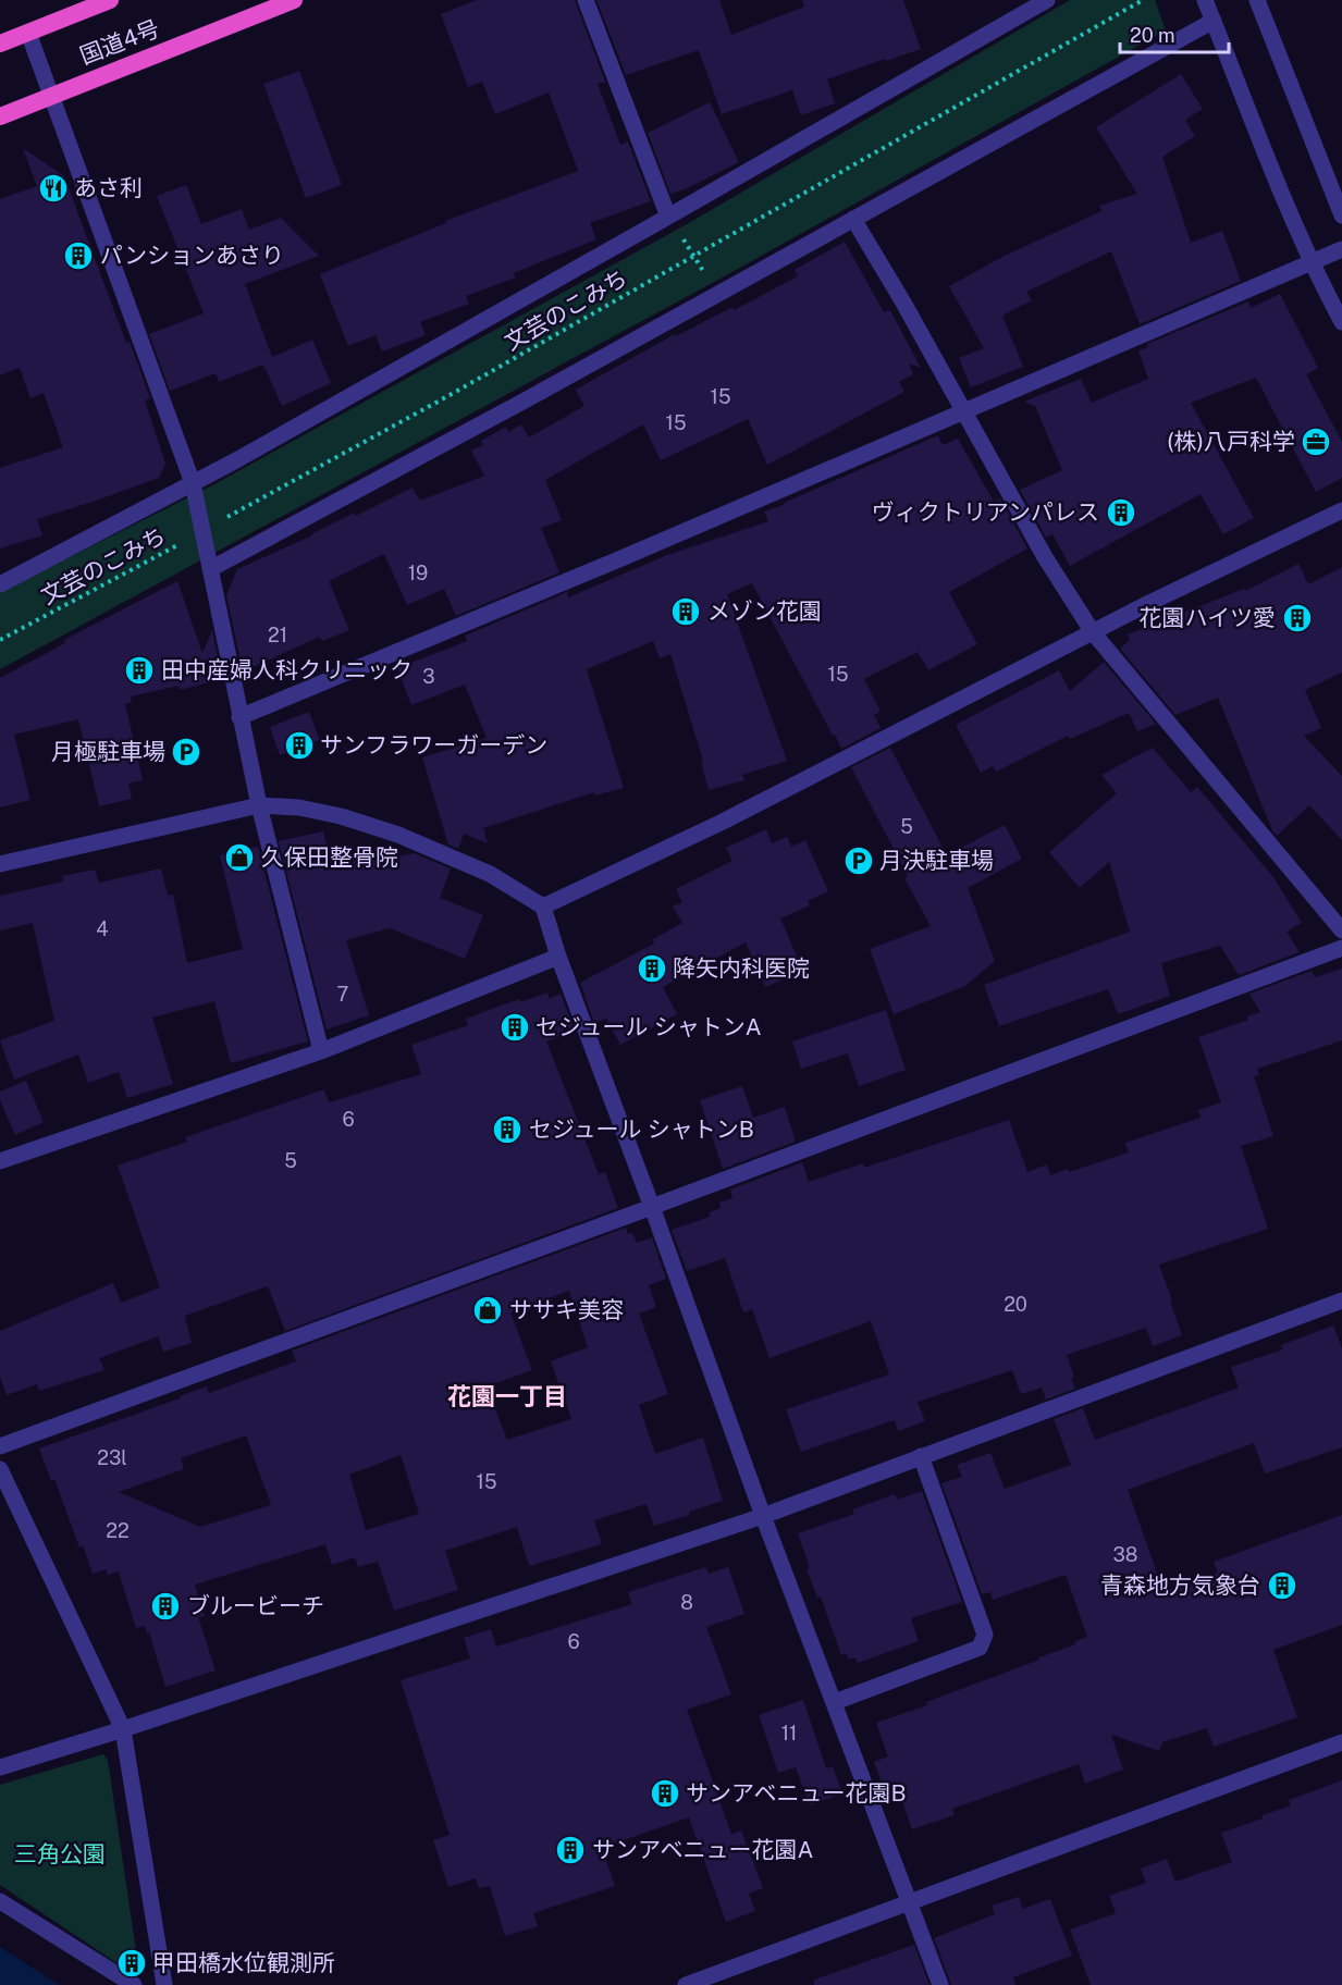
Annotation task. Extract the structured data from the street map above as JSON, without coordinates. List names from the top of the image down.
{
  "streets": {
    "highway": ["国道4号"],
    "path": ["文芸のこみち"]
  },
  "districts": ["花園一丁目"],
  "parks": ["三角公園"],
  "places": {
    "restaurant": ["あさ利"],
    "building": [
      "パンションあさり",
      "ヴィクトリアンパレス",
      "メゾン花園",
      "花園ハイツ愛",
      "田中産婦人科クリニック",
      "サンフラワーガーデン",
      "降矢内科医院",
      "セジュール シャトンA",
      "セジュール シャトンB",
      "青森地方気象台",
      "ブルービーチ",
      "サンアベニュー花園B",
      "サンアベニュー花園A",
      "甲田橋水位観測所"
    ],
    "office": ["(株)八戸科学"],
    "parking": ["月極駐車場", "月決駐車場"],
    "shop": ["久保田整骨院", "ササキ美容"]
  },
  "house_numbers": [
    "15",
    "15",
    "19",
    "21",
    "15",
    "3",
    "5",
    "4",
    "7",
    "6",
    "5",
    "20",
    "23l",
    "15",
    "22",
    "38",
    "8",
    "6",
    "11"
  ],
  "scale_bar": "20 m"
}
